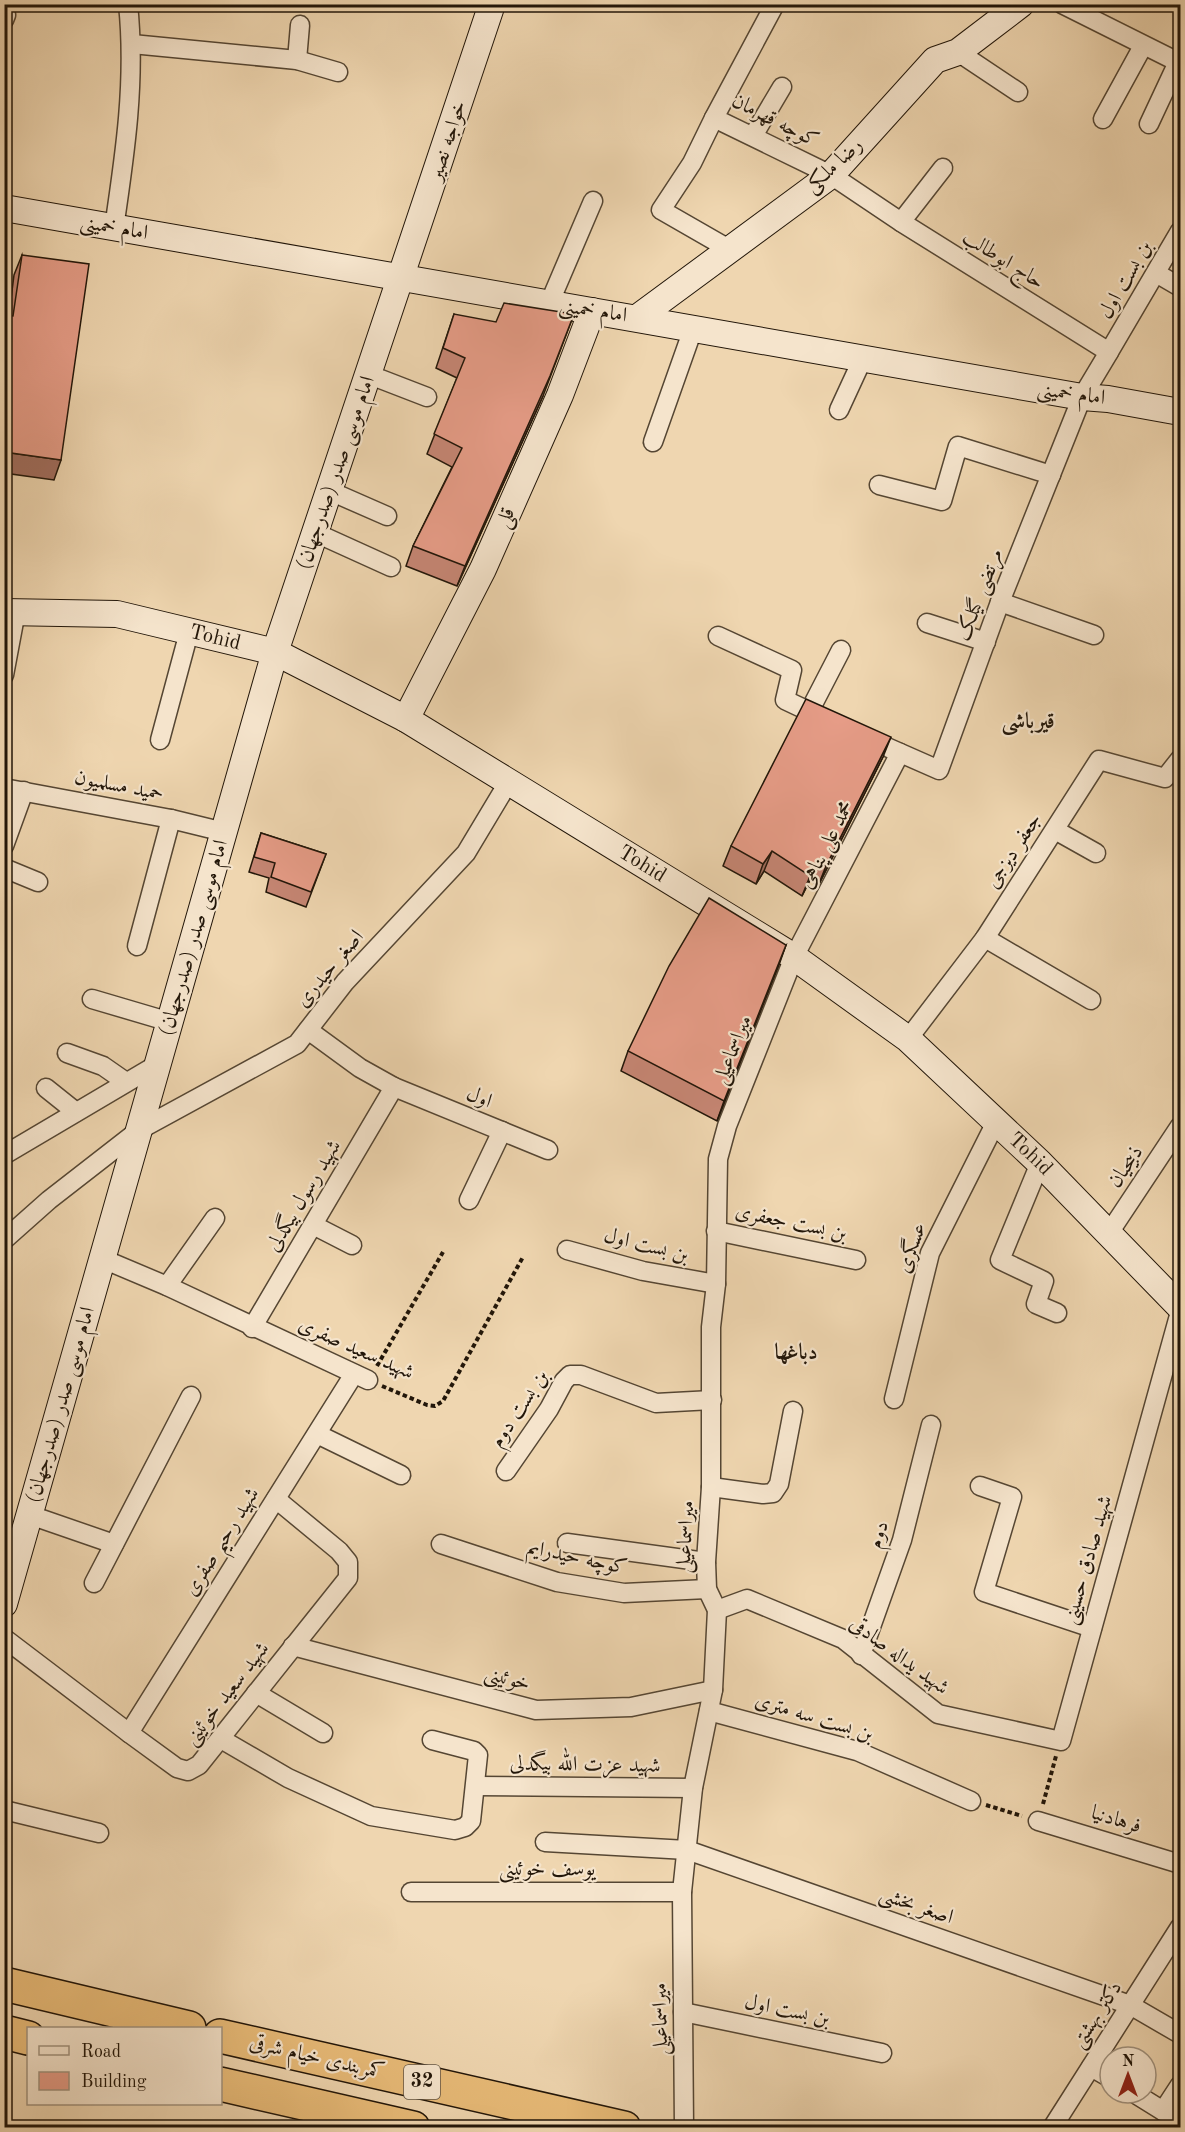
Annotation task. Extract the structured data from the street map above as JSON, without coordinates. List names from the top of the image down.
{
  "streets": {
    "highway": ["کمربندی خیام شرقی", "32"],
    "main road": [
      "خواجه نصیر",
      "رضا ملکی",
      "امام خمینی",
      "(صدرجهان) امام موسی صدر",
      "قلی",
      "Tohid"
    ],
    "street": [
      "کوچه قهرمان",
      "حاج ابوطالب",
      "بن بست اول",
      "مرتضی گیلک",
      "حمید مسلمیون",
      "محمد علی پناهی",
      "جعفر دیزجی",
      "اصغر حیدری",
      "میراسماعیلی",
      "اول",
      "ذبیحیان",
      "شهید رسول بیگدلی",
      "بن بست جعفری",
      "عسگری",
      "شهید سعید صفری",
      "بن بست دوم",
      "دوم",
      "شهید رحیم صفری",
      "کوچه حیدرایم",
      "شهید صادق حسینی",
      "شهید یداله صادقی",
      "خوئینی",
      "شهید سعید خوئینی",
      "بن بست سه متری",
      "شهید عزت الله بیگدلی",
      "فرهادنیا",
      "یوسف خوئینی",
      "اصغر بخشی",
      "دکتر بهشتی"
    ]
  },
  "crossings": [
    ["کوچه قهرمان", "رضا ملکی"],
    ["کوچه قهرمان", "حاج ابوطالب"],
    ["خواجه نصیر", "امام خمینی"],
    ["خواجه نصیر", "(صدرجهان) امام موسی صدر"],
    ["رضا ملکی", "امام خمینی"],
    ["رضا ملکی", "حاج ابوطالب"],
    ["امام خمینی", "(صدرجهان) امام موسی صدر"],
    ["امام خمینی", "قلی"],
    ["امام خمینی", "مرتضی گیلک"],
    ["حاج ابوطالب", "بن بست اول"],
    ["بن بست اول", "میراسماعیلی"],
    ["(صدرجهان) امام موسی صدر", "Tohid"],
    ["(صدرجهان) امام موسی صدر", "حمید مسلمیون"],
    ["(صدرجهان) امام موسی صدر", "اصغر حیدری"],
    ["(صدرجهان) امام موسی صدر", "شهید سعید صفری"],
    ["قلی", "Tohid"],
    ["مرتضی گیلک", "محمد علی پناهی"],
    ["Tohid", "محمد علی پناهی"],
    ["Tohid", "جعفر دیزجی"],
    ["Tohid", "اصغر حیدری"],
    ["Tohid", "میراسماعیلی"],
    ["Tohid", "ذبیحیان"],
    ["Tohid", "عسگری"],
    ["Tohid", "شهید صادق حسینی"],
    ["محمد علی پناهی", "میراسماعیلی"],
    ["اصغر حیدری", "اول"],
    ["میراسماعیلی", "بن بست جعفری"],
    ["میراسماعیلی", "بن بست دوم"],
    ["میراسماعیلی", "کوچه حیدرایم"],
    ["میراسماعیلی", "شهید یداله صادقی"],
    ["میراسماعیلی", "خوئینی"],
    ["میراسماعیلی", "بن بست سه متری"],
    ["میراسماعیلی", "شهید عزت الله بیگدلی"],
    ["میراسماعیلی", "یوسف خوئینی"],
    ["میراسماعیلی", "اصغر بخشی"],
    ["اول", "شهید رسول بیگدلی"],
    ["شهید رسول بیگدلی", "شهید سعید صفری"],
    ["شهید سعید صفری", "شهید رحیم صفری"],
    ["دوم", "شهید یداله صادقی"],
    ["شهید رحیم صفری", "شهید سعید خوئینی"],
    ["شهید صادق حسینی", "شهید یداله صادقی"],
    ["خوئینی", "شهید سعید خوئینی"],
    ["اصغر بخشی", "دکتر بهشتی"]
  ],
  "districts": ["قیرباشی", "دباغها"],
  "legend": ["Road", "Building"],
  "north": "top"
}
